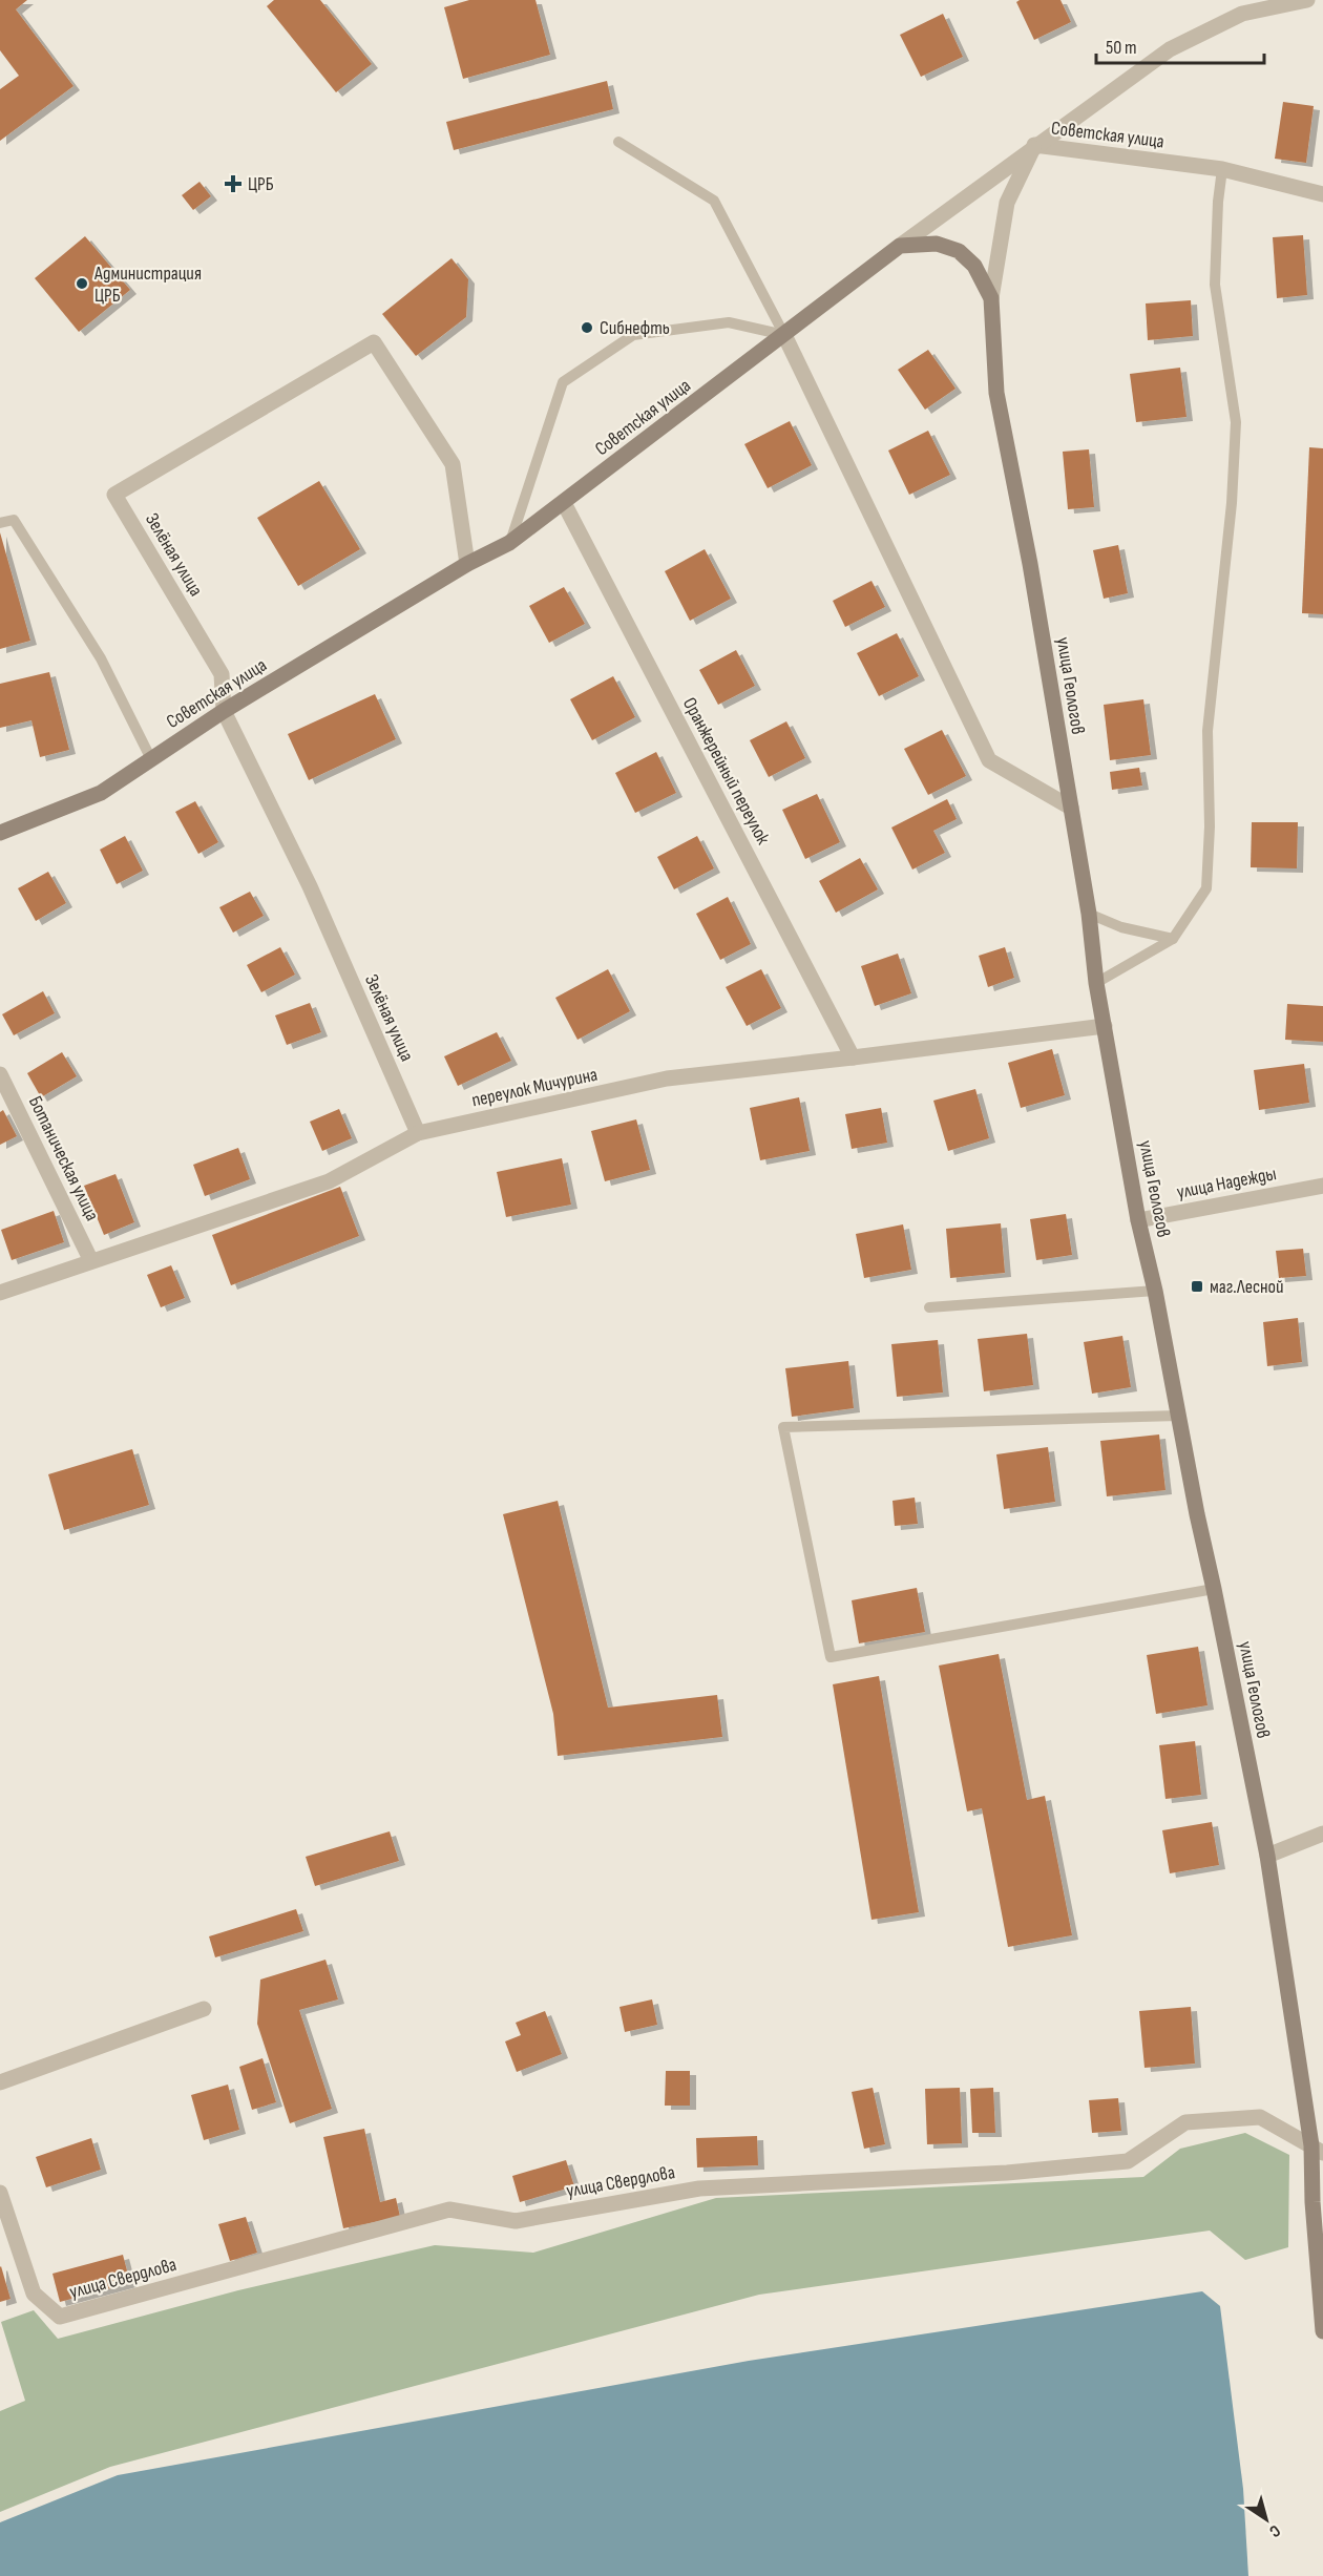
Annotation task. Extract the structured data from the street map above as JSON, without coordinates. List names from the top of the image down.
{
  "streets": {
    "street": [
      "Советская улица",
      "Зелёная улица",
      "улица Геологов",
      "Оранжерейный переулок",
      "переулок Мичурина",
      "Ботаническая улица",
      "улица Надежды",
      "улица Свердлова"
    ]
  },
  "crossings": [
    ["Советская улица", "Зелёная улица"],
    ["Советская улица", "улица Геологов"],
    ["Советская улица", "Оранжерейный переулок"],
    ["Зелёная улица", "переулок Мичурина"],
    ["улица Геологов", "переулок Мичурина"],
    ["улица Геологов", "улица Надежды"],
    ["улица Геологов", "улица Свердлова"],
    ["Оранжерейный переулок", "переулок Мичурина"],
    ["переулок Мичурина", "Ботаническая улица"]
  ],
  "places": {
    "health": ["ЦРБ"],
    "other": ["Администрация ЦРБ", "Сибнефть"],
    "transit": ["маг.Лесной"]
  },
  "scale_bar": "50 m",
  "north": "bottom right"
}
